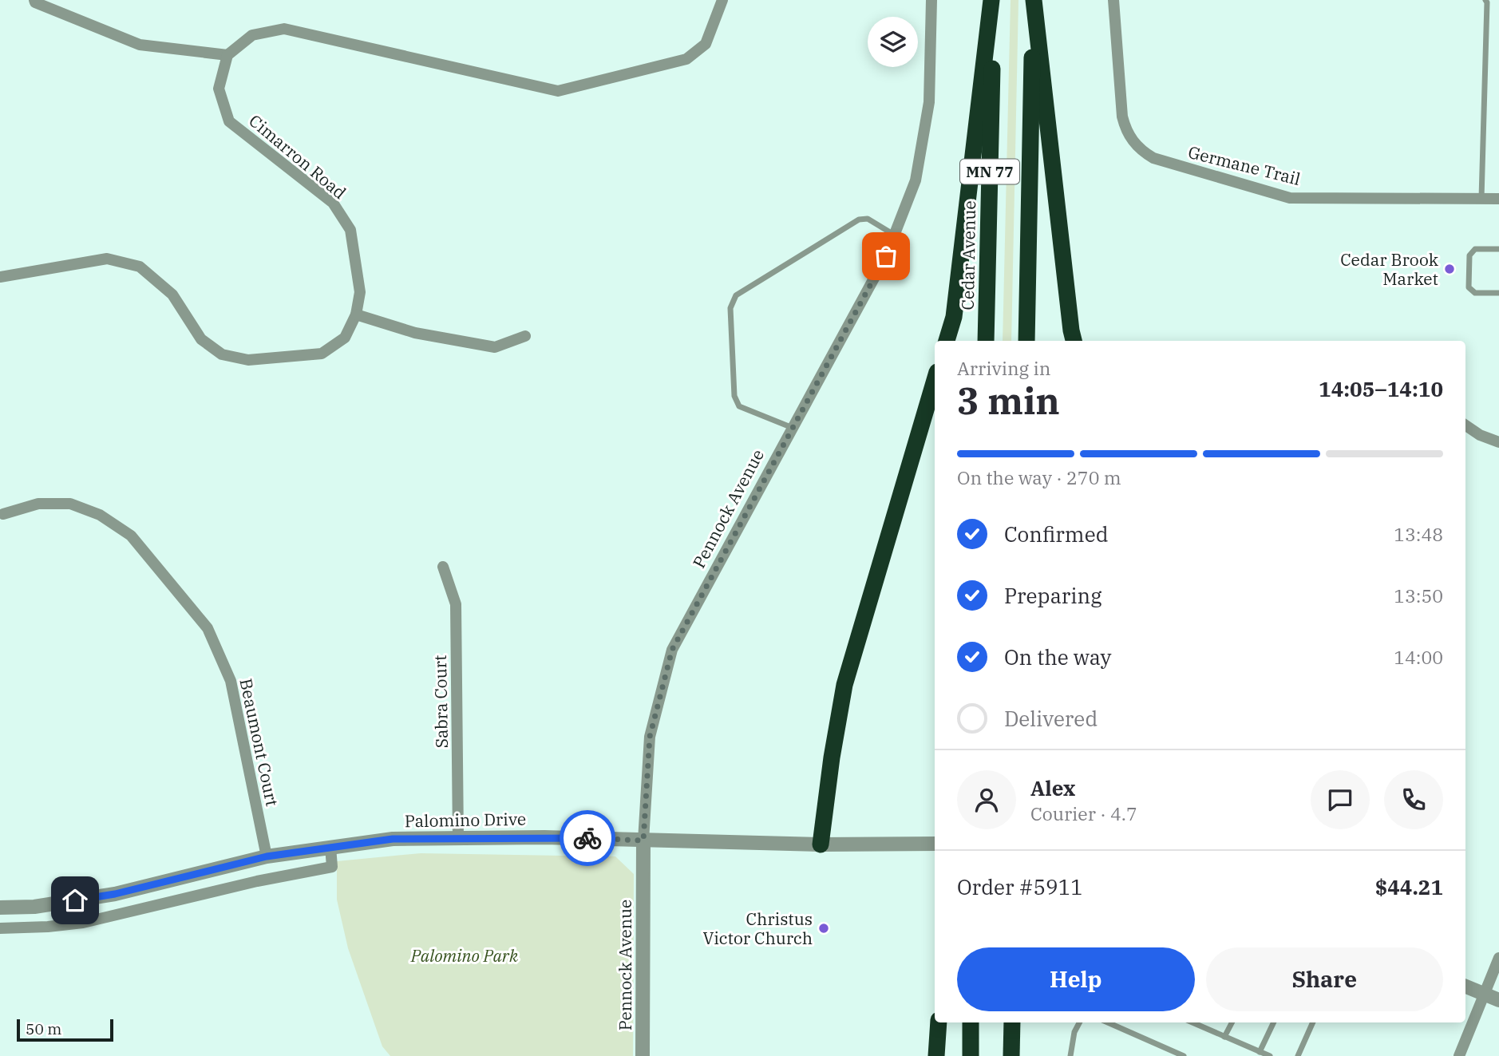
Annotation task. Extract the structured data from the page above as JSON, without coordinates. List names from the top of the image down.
{
  "streets": {
    "highway": ["MN 77", "Cedar Avenue"],
    "street": [
      "Cimarron Road",
      "Germane Trail",
      "Pennock Avenue",
      "Sabra Court",
      "Beaumont Court",
      "Palomino Drive"
    ]
  },
  "crossings": [
    ["Pennock Avenue", "Palomino Drive"],
    ["Sabra Court", "Palomino Drive"],
    ["Beaumont Court", "Palomino Drive"]
  ],
  "parks": ["Palomino Park"],
  "places": ["Cedar Brook Market", "Christus Victor Church"],
  "scale_bar": "50 m",
  "page": {
    "heading": ["3 min", "Arriving in", "14:05–14:10"],
    "panel": [
      "Alex",
      "Courier · 4.7",
      "Order #5911",
      "$44.21"
    ],
    "bar": "On the way · 270 m",
    "list": [
      ["Confirmed", "13:48"],
      ["Preparing", "13:50"],
      ["On the way", "14:00"],
      "Delivered"
    ],
    "buttons": ["Help", "Share"],
    "scale": "50 m"
  }
}
